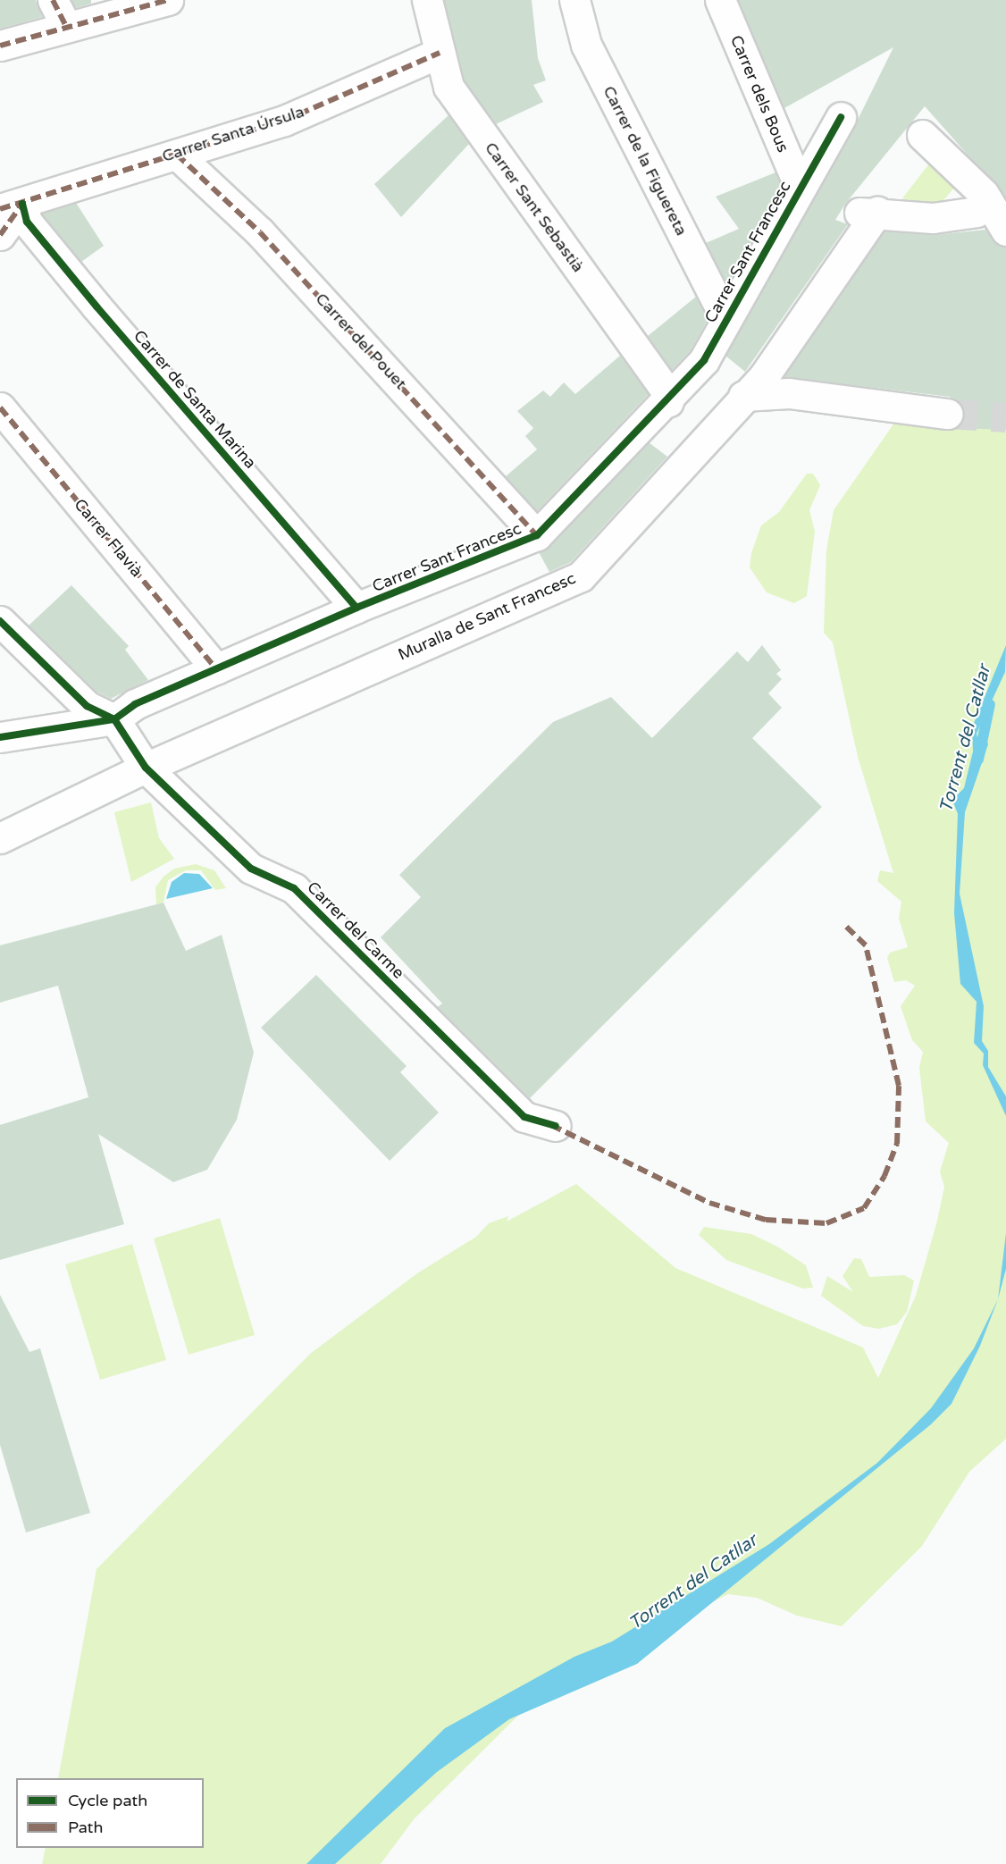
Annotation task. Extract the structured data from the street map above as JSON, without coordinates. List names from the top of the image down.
{
  "streets": {
    "street": [
      "Carrer dels Bous",
      "Carrer Santa Úrsula",
      "Carrer de la Figuereta",
      "Carrer Sant Sebastià",
      "Carrer Sant Francesc",
      "Carrer del Pouet",
      "Carrer de Santa Marina",
      "Carrer Flavià",
      "Muralla de Sant Francesc",
      "Carrer del Carme"
    ]
  },
  "crossings": [
    ["Carrer dels Bous", "Carrer Sant Francesc"],
    ["Carrer Santa Úrsula", "Carrer Sant Sebastià"],
    ["Carrer Santa Úrsula", "Carrer del Pouet"],
    ["Carrer Santa Úrsula", "Carrer de Santa Marina"],
    ["Carrer de la Figuereta", "Carrer Sant Francesc"],
    ["Carrer Sant Sebastià", "Carrer Sant Francesc"],
    ["Carrer Sant Francesc", "Carrer del Pouet"],
    ["Carrer Sant Francesc", "Carrer de Santa Marina"],
    ["Carrer Sant Francesc", "Carrer Flavià"],
    ["Carrer Sant Francesc", "Carrer del Carme"],
    ["Muralla de Sant Francesc", "Carrer del Carme"]
  ],
  "water": ["Torrent del Catllar"],
  "legend": ["Cycle path", "Path"]
}
